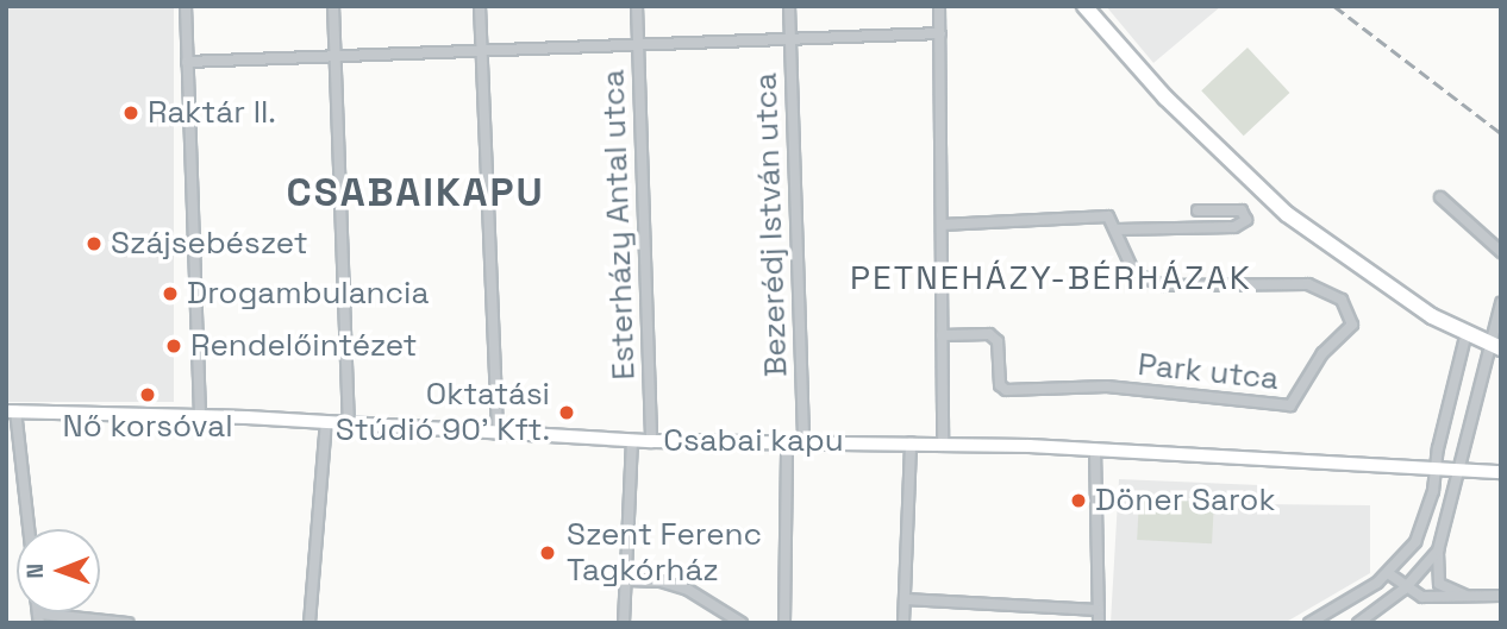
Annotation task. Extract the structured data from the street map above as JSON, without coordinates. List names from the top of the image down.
{
  "streets": {
    "street": [
      "Esterházy Antal utca",
      "Bezerédj István utca",
      "Park utca",
      "Csabai kapu"
    ]
  },
  "crossings": [
    ["Esterházy Antal utca", "Csabai kapu"],
    ["Bezerédj István utca", "Csabai kapu"]
  ],
  "districts": ["CSABAIKAPU", "PETNEHÁZY-BÉRHÁZAK"],
  "places": [
    "Raktár II.",
    "Szájsebészet",
    "Drogambulancia",
    "Rendelőintézet",
    "Nő korsóval",
    "Oktatási Stúdió 90' Kft.",
    "Döner Sarok",
    "Szent Ferenc Tagkórház"
  ],
  "north": "left"
}
